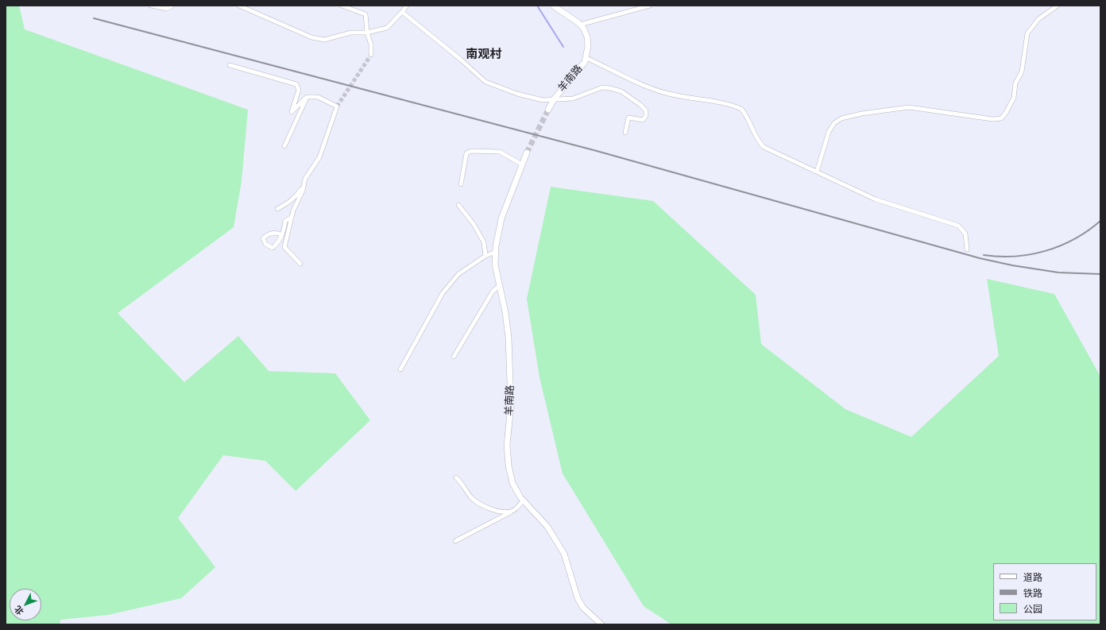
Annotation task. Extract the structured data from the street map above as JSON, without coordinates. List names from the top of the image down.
{
  "streets": {
    "street": ["羊南路"]
  },
  "districts": ["南观村"],
  "legend": ["道路", "铁路", "公园"],
  "north": "bottom left"
}
